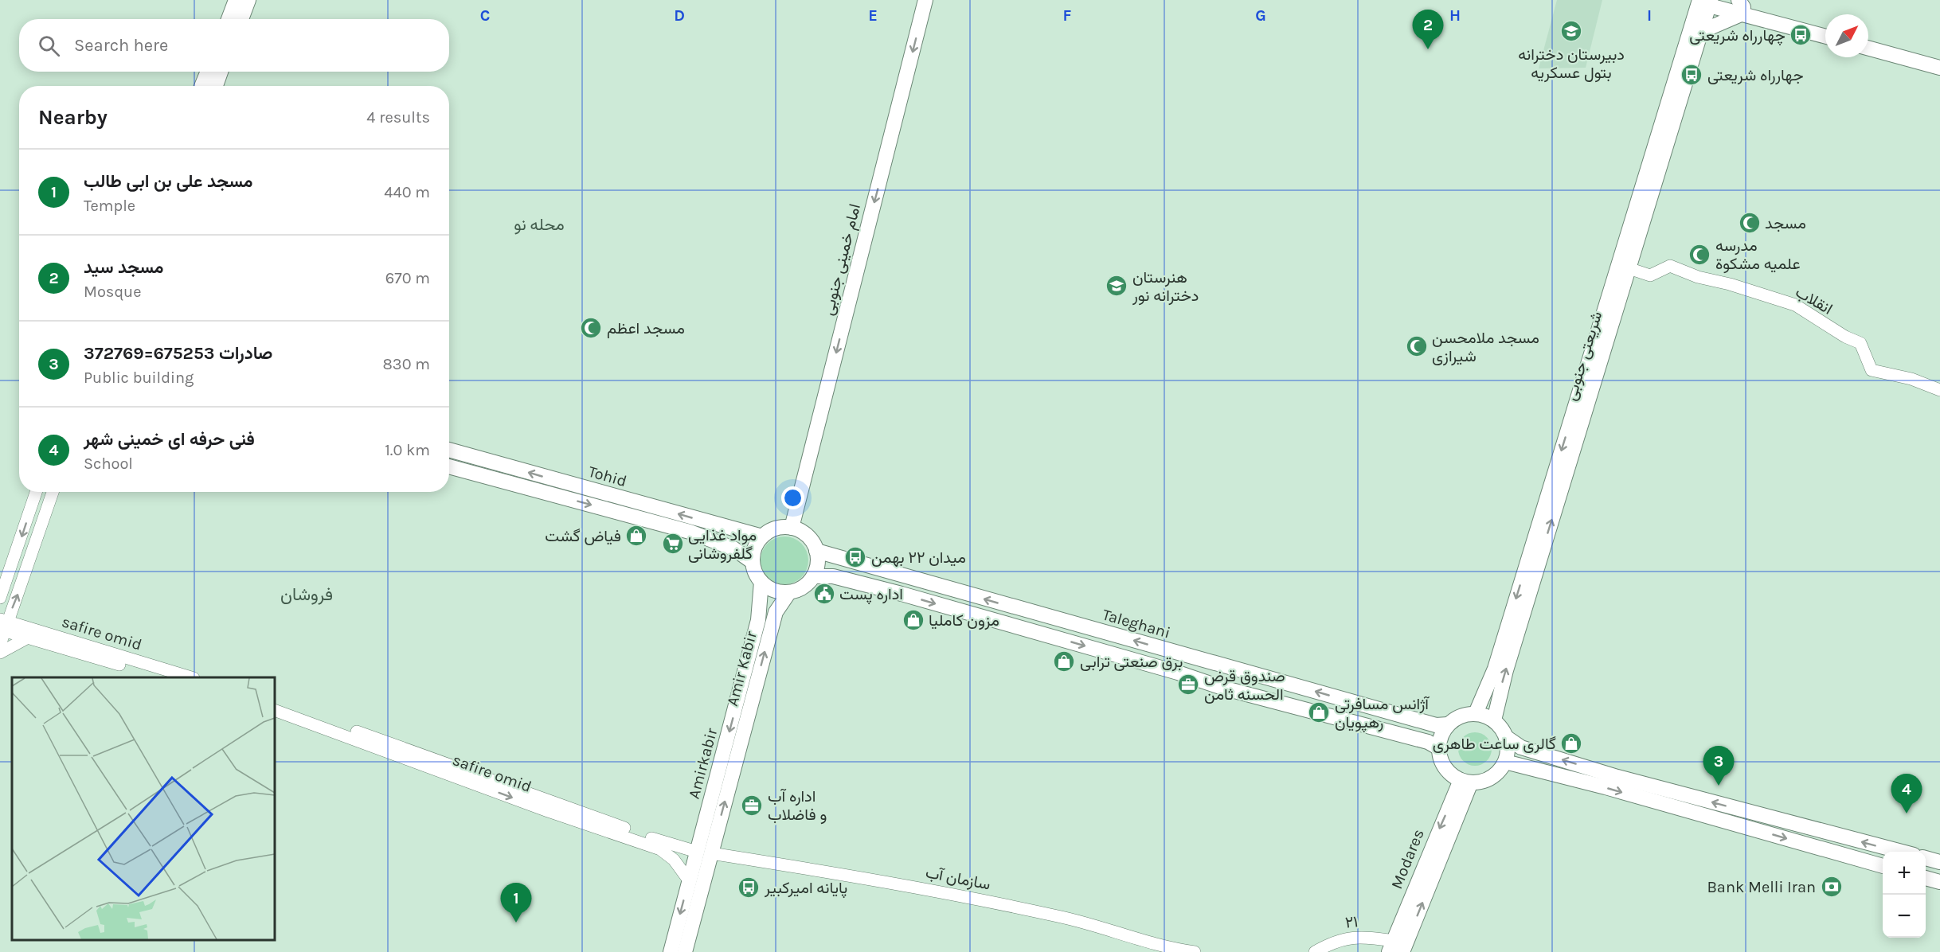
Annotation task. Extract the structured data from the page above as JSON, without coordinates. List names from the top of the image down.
{
  "streets": {
    "main road": [
      "امام خمینی جنوبی",
      "شریعتی جنوبی",
      "Tohid",
      "Taleghani",
      "Amir Kabir",
      "Amirkabir",
      "Modares"
    ],
    "street": [
      "انقلاب",
      "safire omid",
      "سازمان آب",
      "۲۱"
    ]
  },
  "crossings": [
    ["امام خمینی جنوبی", "Tohid"],
    ["امام خمینی جنوبی", "Taleghani"],
    ["امام خمینی جنوبی", "Amir Kabir"],
    ["امام خمینی جنوبی", "Amirkabir"],
    ["انقلاب", "شریعتی جنوبی"],
    ["شریعتی جنوبی", "Taleghani"],
    ["شریعتی جنوبی", "Modares"],
    ["Tohid", "Taleghani"],
    ["Tohid", "Amir Kabir"],
    ["Tohid", "Amirkabir"],
    ["Taleghani", "Amir Kabir"],
    ["Taleghani", "Amirkabir"],
    ["Taleghani", "Modares"],
    ["safire omid", "Amir Kabir"],
    ["safire omid", "Amirkabir"],
    ["safire omid", "سازمان آب"],
    ["Amir Kabir", "Amirkabir"],
    ["Amir Kabir", "سازمان آب"],
    ["Amirkabir", "سازمان آب"],
    ["Modares", "۲۱"]
  ],
  "one_way": ["امام خمینی جنوبی", "Amir Kabir", "Amirkabir"],
  "districts": ["محله نو", "فروشان"],
  "places": {
    "school or university": ["دبیرستان دخترانه بتول عسکریه", "هنرستان دخترانه نور"],
    "bus stop": [
      "چهارراه شریعتی",
      "جهارراه شریعتی",
      "میدان ۲۲ بهمن",
      "پایانه امیرکبیر"
    ],
    "mosque": [
      "مسجد",
      "مدرسه علمیه مشکوة",
      "مسجد اعظم",
      "مسجد ملامحسن شیرازی"
    ],
    "shop": [
      "فیاض گشت",
      "مزون کاملیا",
      "برق صنعتی ترابی",
      "آژانس مسافرتی رهپویان",
      "گالری ساعت طاهری"
    ],
    "supermarket": ["مواد غذایی گلفروشانی"],
    "public building": ["اداره پست"],
    "office": ["صندوق قرض الحسنه ثامن", "اداره آب و فاضلاب"],
    "bank": ["Bank Melli Iran"]
  },
  "north": "top right",
  "page": {
    "pins": [
      "2",
      "3",
      "4",
      "1"
    ],
    "search": "Search here",
    "heading": ["Nearby", "4 results"],
    "list": [
      {
        "mark": "1",
        "name": "مسجد علی بن ابی طالب",
        "note": "Temple",
        "value": "440 m"
      },
      {
        "mark": "2",
        "name": "مسجد سید",
        "note": "Mosque",
        "value": "670 m"
      },
      {
        "mark": "3",
        "name": "372769=675253 صادرات",
        "note": "Public building",
        "value": "830 m"
      },
      {
        "mark": "4",
        "name": "فنی حرفه ای خمینی شهر",
        "note": "School",
        "value": "1.0 km"
      }
    ],
    "map_buttons": ["+", "−"]
  },
  "grid": {
    "columns": [
      "C",
      "D",
      "E",
      "F",
      "G",
      "H",
      "I"
    ]
  }
}
